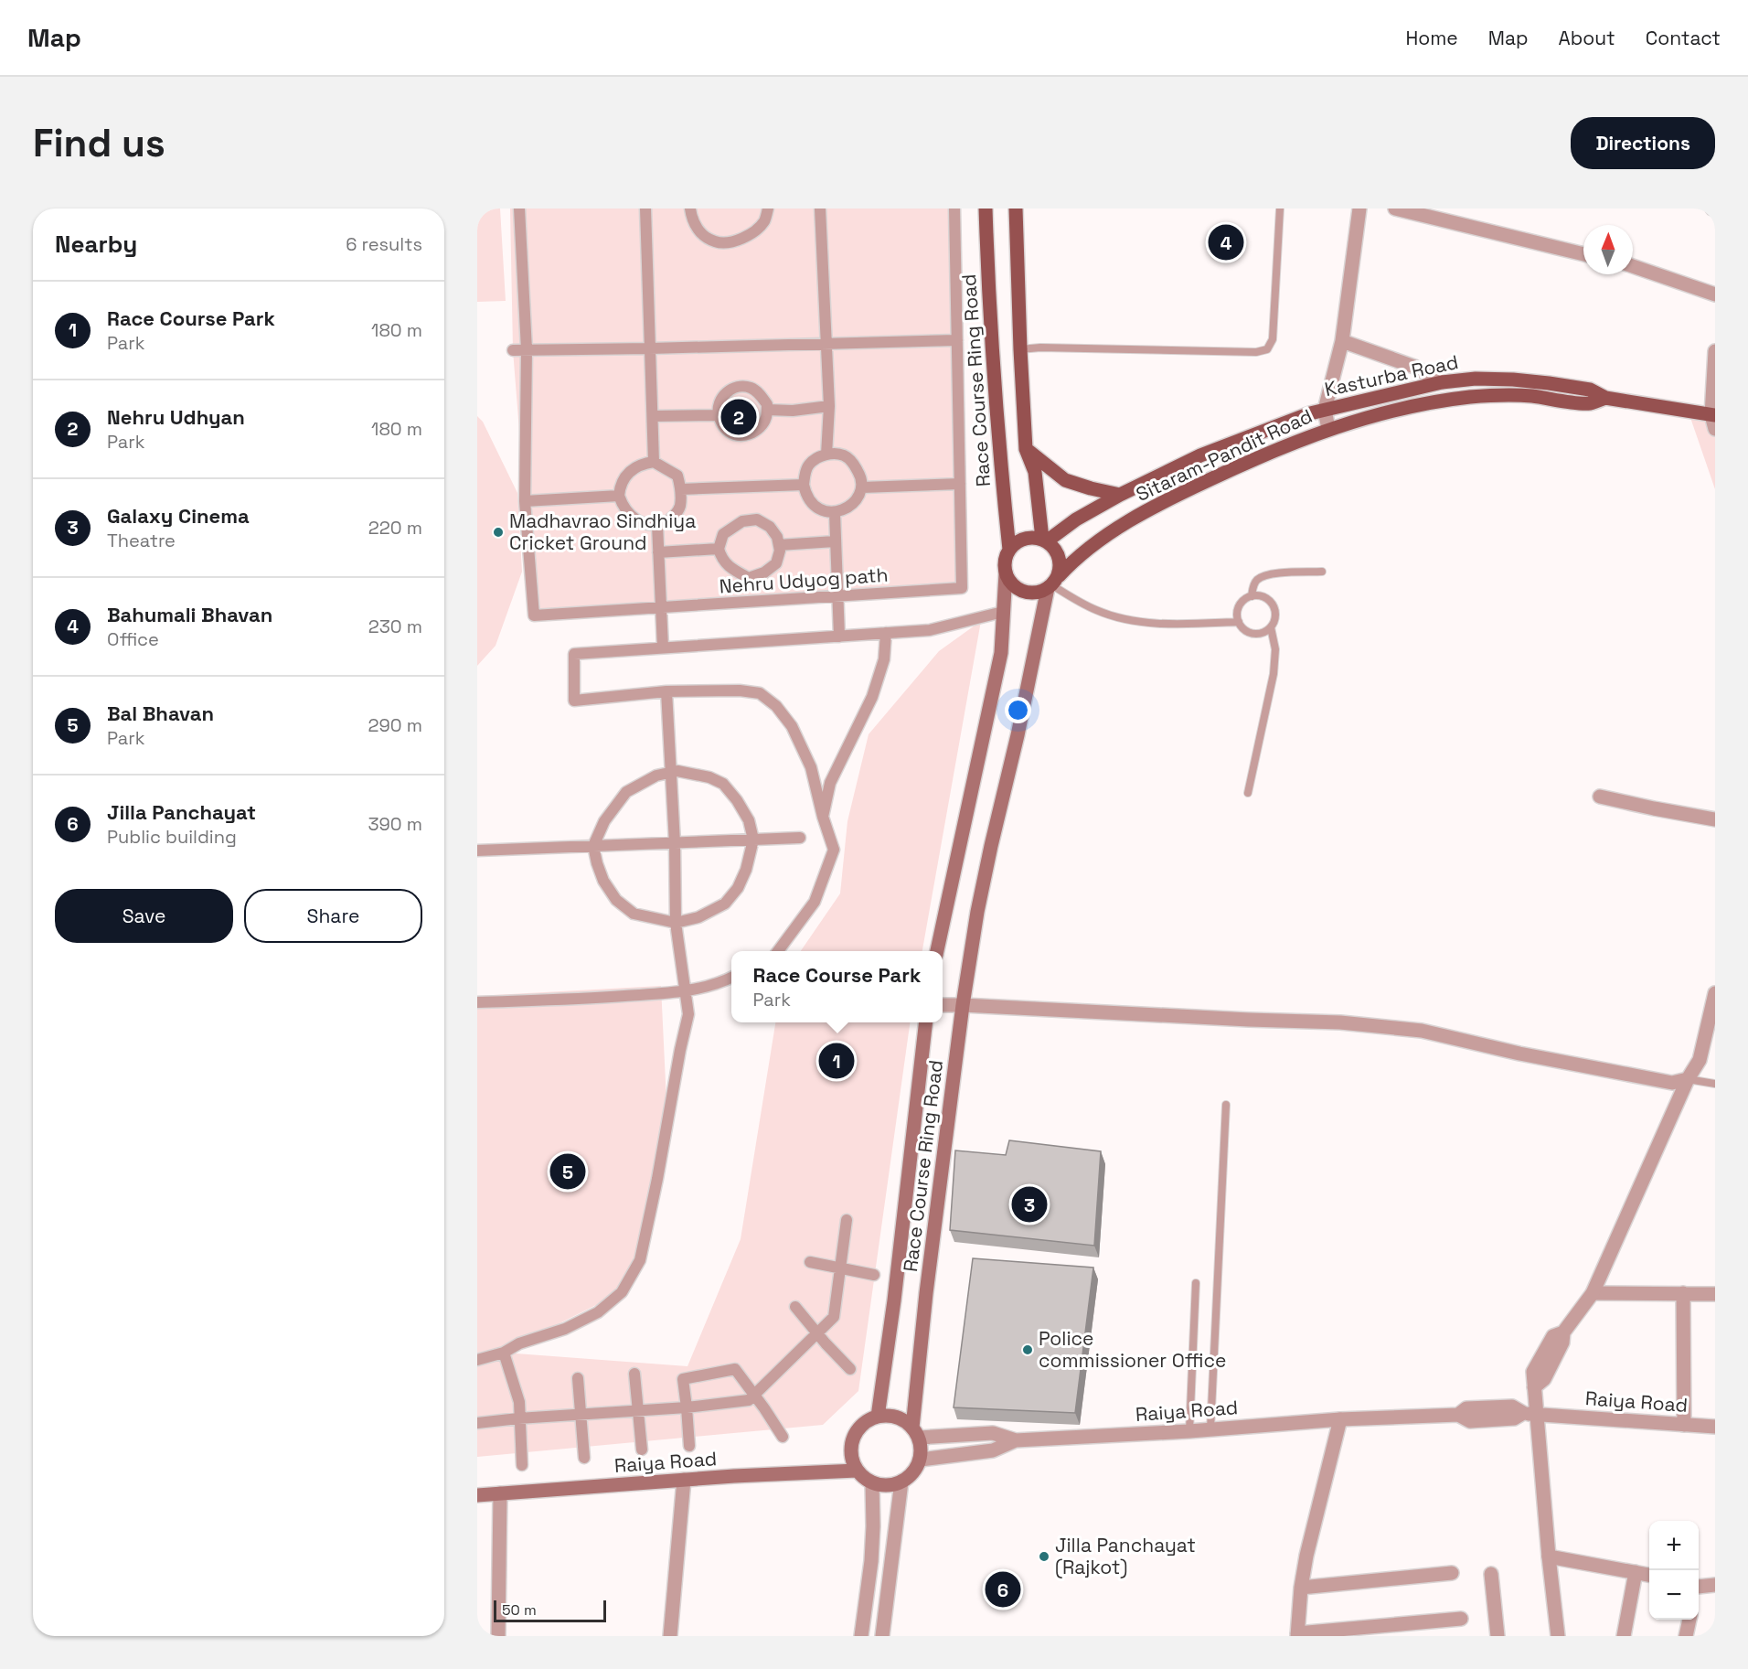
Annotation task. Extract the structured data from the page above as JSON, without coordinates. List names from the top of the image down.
{
  "streets": {
    "main road": [
      "Kasturba Road",
      "Race Course Ring Road",
      "Sitaram-Pandit Road",
      "Raiya Road"
    ],
    "street": ["Nehru Udyog path"]
  },
  "crossings": [
    ["Kasturba Road", "Race Course Ring Road"],
    ["Kasturba Road", "Sitaram-Pandit Road"],
    ["Race Course Ring Road", "Sitaram-Pandit Road"],
    ["Race Course Ring Road", "Raiya Road"]
  ],
  "places": ["Madhavrao Sindhiya Cricket Ground", "Police commissioner Office", "Jilla Panchayat (Rajkot)"],
  "scale_bar": "50 m",
  "north": "top",
  "page": {
    "header": "Map",
    "nav": [
      "Home",
      "Map",
      "About",
      "Contact"
    ],
    "buttons": [
      "Directions",
      ["Save", "Share"]
    ],
    "title": "Find us",
    "heading": ["Nearby", "6 results"],
    "pins": [
      "4",
      "2",
      "1",
      "5",
      "3",
      "6"
    ],
    "list": [
      {
        "mark": "1",
        "name": "Race Course Park",
        "note": "Park",
        "value": "180 m"
      },
      {
        "mark": "2",
        "name": "Nehru Udhyan",
        "note": "Park",
        "value": "180 m"
      },
      {
        "mark": "3",
        "name": "Galaxy Cinema",
        "note": "Theatre",
        "value": "220 m"
      },
      {
        "mark": "4",
        "name": "Bahumali Bhavan",
        "note": "Office",
        "value": "230 m"
      },
      {
        "mark": "5",
        "name": "Bal Bhavan",
        "note": "Park",
        "value": "290 m"
      },
      {
        "mark": "6",
        "name": "Jilla Panchayat",
        "note": "Public building",
        "value": "390 m"
      }
    ],
    "popup": ["Race Course Park", "Park"],
    "map_buttons": ["+", "−"],
    "scale": "50 m"
  }
}
